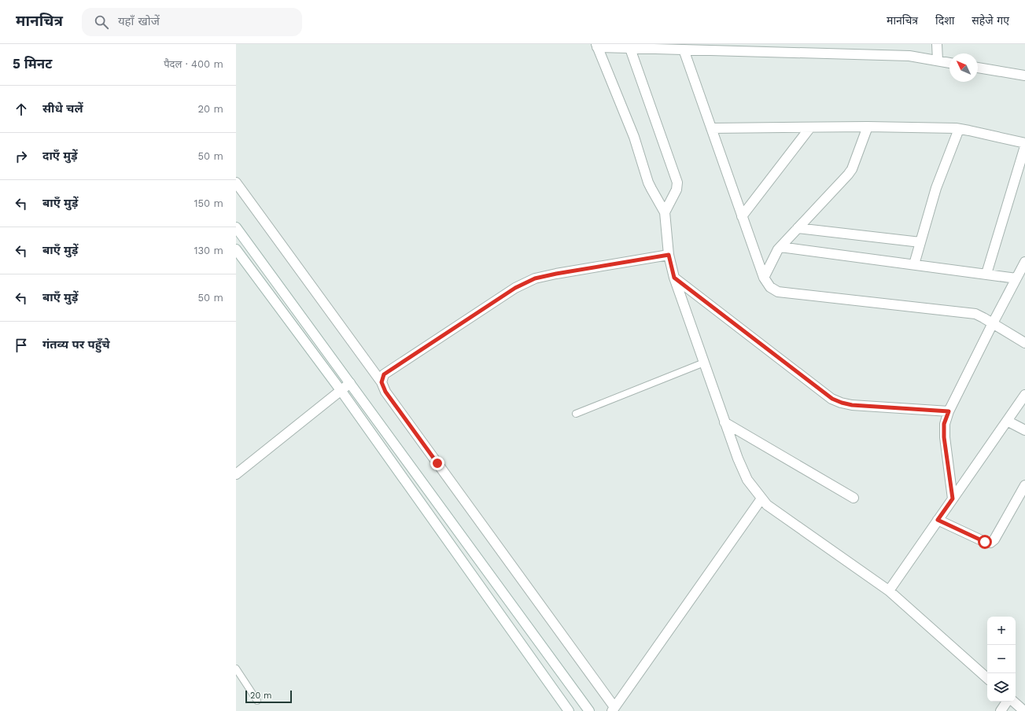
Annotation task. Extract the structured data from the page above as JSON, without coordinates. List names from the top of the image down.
{
  "scale_bar": "20 m",
  "north": "top left",
  "page": {
    "header": "मानचित्र",
    "search": "यहाँ खोजें",
    "nav": ["मानचित्र", "दिशा", "सहेजे गए"],
    "heading": ["5 मिनट", "पैदल · 400 m"],
    "list": [
      ["सीधे चलें", "20 m"],
      ["दाएँ मुड़ें", "50 m"],
      ["बाएँ मुड़ें", "150 m"],
      ["बाएँ मुड़ें", "130 m"],
      ["बाएँ मुड़ें", "50 m"],
      "गंतव्य पर पहुँचे"
    ],
    "map_buttons": ["+", "−"],
    "scale": "20 m"
  }
}
